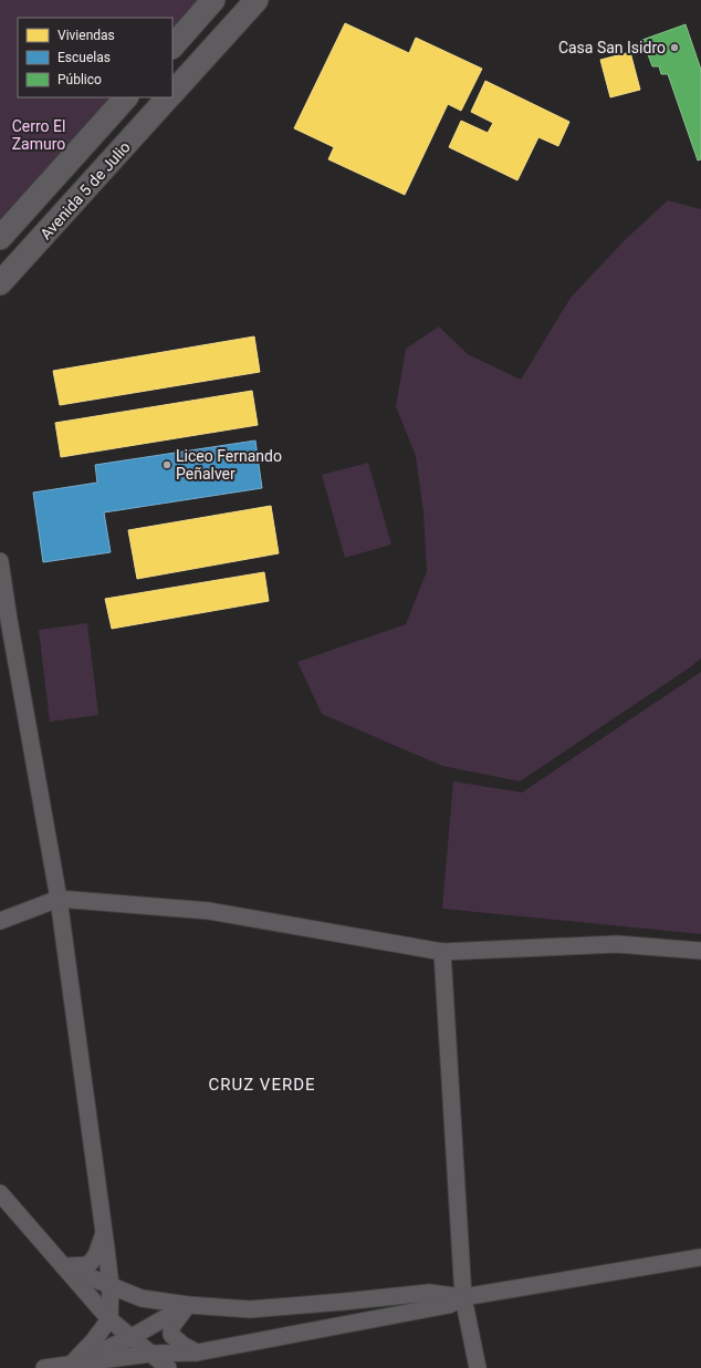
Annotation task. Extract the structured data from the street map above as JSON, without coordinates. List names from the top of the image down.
{
  "streets": {
    "street": ["Avenida 5 de Julio"]
  },
  "districts": ["CRUZ VERDE"],
  "parks": ["Cerro El Zamuro"],
  "places": ["Casa San Isidro", "Liceo Fernando Peñalver"],
  "legend": ["Viviendas", "Escuelas", "Público"]
}
